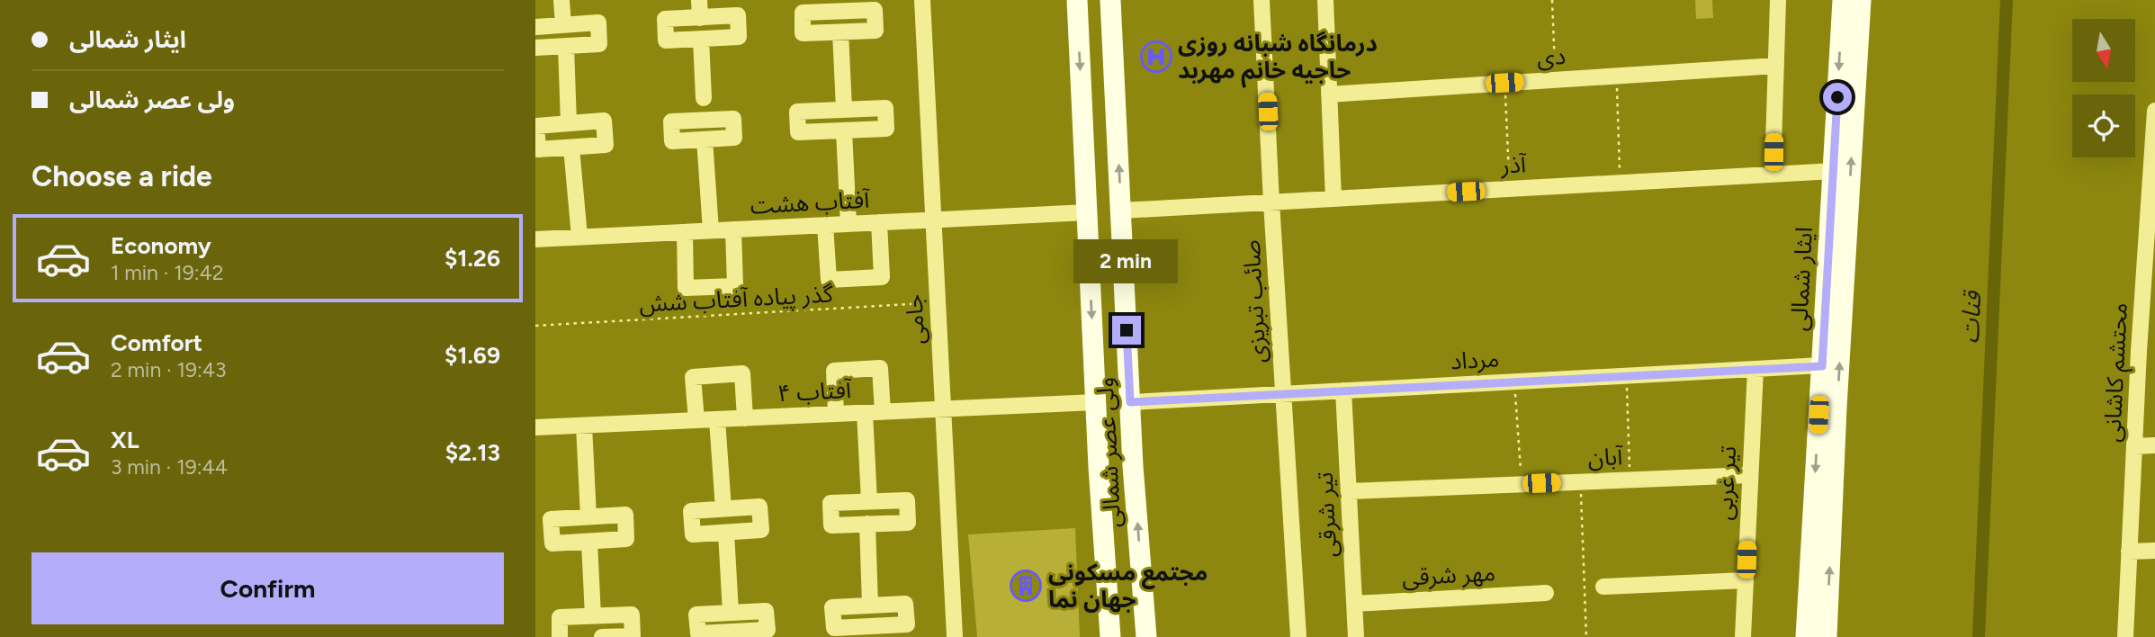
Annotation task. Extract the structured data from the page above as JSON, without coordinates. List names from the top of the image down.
{
  "streets": {
    "main road": ["ایثار شمالی", "ولی عصر شمالی"],
    "street": [
      "دی",
      "آذر",
      "آفتاب هشت",
      "صائب تبریزی",
      "جامی",
      "مرداد",
      "محتشم کاشانی",
      "آفتاب ۴",
      "آبان",
      "تیر غربی",
      "تیر شرقی",
      "مهر شرقی"
    ],
    "path": ["گذر پیاده آفتاب شش"]
  },
  "crossings": [
    ["آذر", "ایثار شمالی"],
    ["آذر", "صائب تبریزی"],
    ["آذر", "ولی عصر شمالی"],
    ["آفتاب هشت", "جامی"],
    ["آفتاب هشت", "ولی عصر شمالی"],
    ["ایثار شمالی", "مرداد"],
    ["گذر پیاده آفتاب شش", "جامی"],
    ["صائب تبریزی", "مرداد"],
    ["جامی", "آفتاب ۴"],
    ["مرداد", "ولی عصر شمالی"],
    ["مرداد", "تیر غربی"],
    ["مرداد", "تیر شرقی"],
    ["آفتاب ۴", "ولی عصر شمالی"],
    ["آبان", "تیر غربی"],
    ["آبان", "تیر شرقی"],
    ["تیر شرقی", "مهر شرقی"]
  ],
  "water": ["قنات"],
  "places": {
    "hospital": ["درمانگاه شبانه‌ روزی حاجیه‌ خانم مهربد"],
    "building": ["مجتمع مسکونی جهان نما"]
  },
  "north": "bottom",
  "page": {
    "banner": ["ایثار شمالی", "ولی عصر شمالی"],
    "heading": "Choose a ride",
    "list": [
      {
        "name": "Economy",
        "note": "1 min · 19:42",
        "value": "$1.26"
      },
      {
        "name": "Comfort",
        "note": "2 min · 19:43",
        "value": "$1.69"
      },
      {
        "name": "XL",
        "note": "3 min · 19:44",
        "value": "$2.13"
      }
    ],
    "bubble": "2 min",
    "buttons": "Confirm"
  }
}
